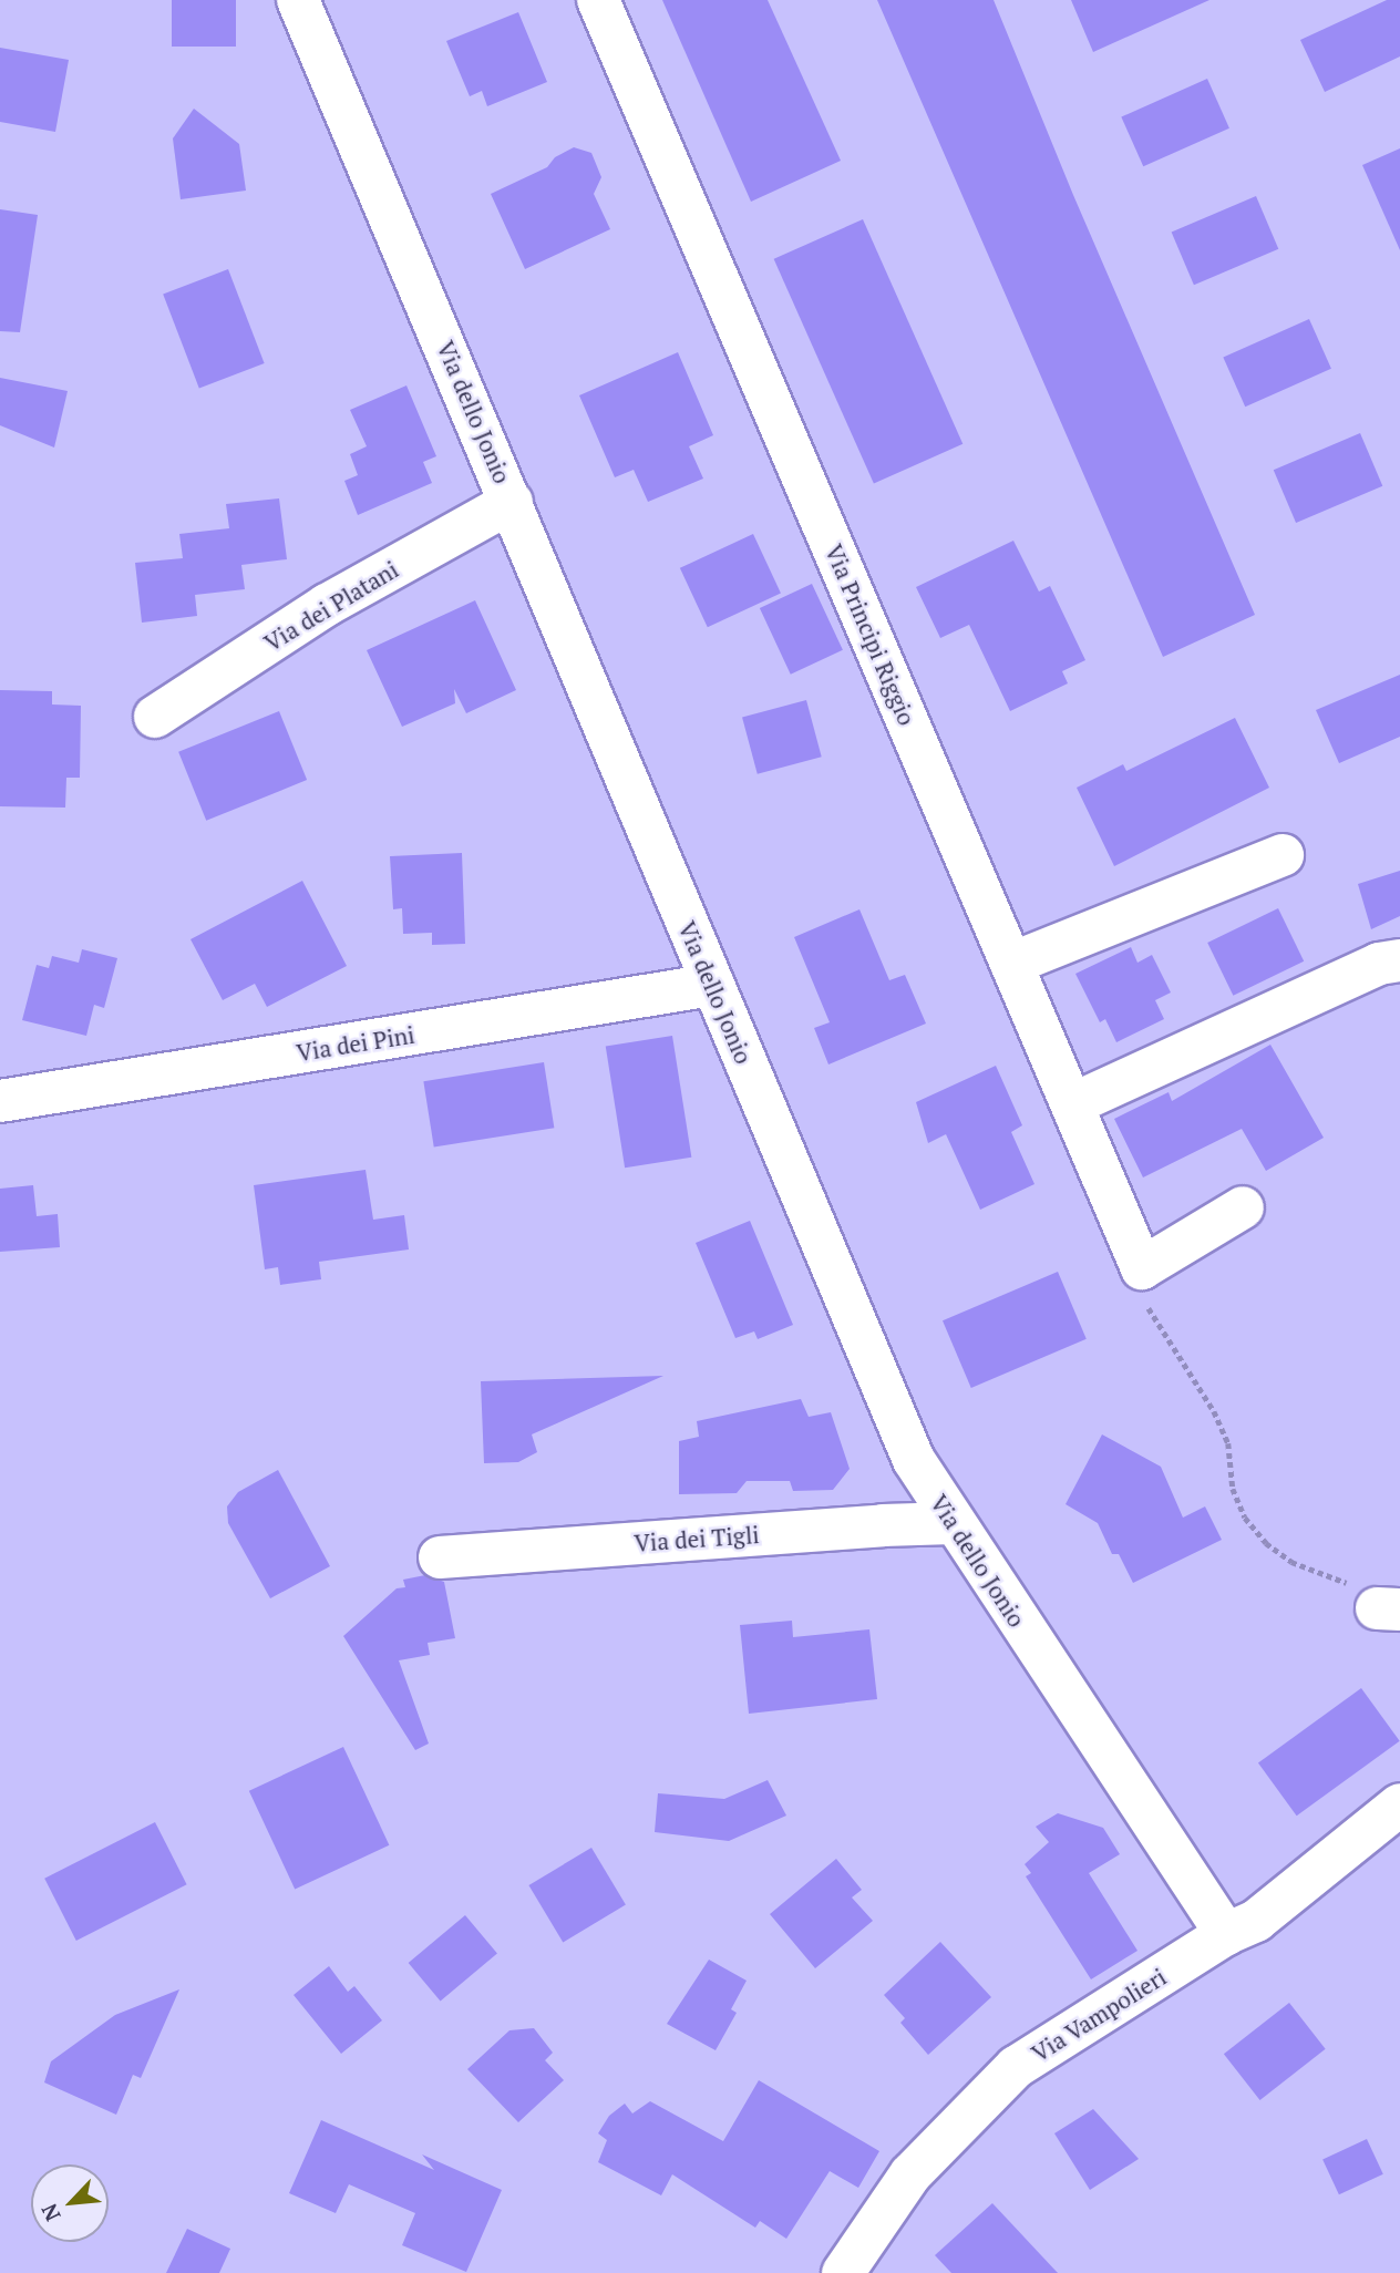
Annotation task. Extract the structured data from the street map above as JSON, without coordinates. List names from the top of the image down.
{
  "streets": {
    "street": [
      "Via dello Jonio",
      "Via dei Platani",
      "Via Principi Riggio",
      "Via dei Pini",
      "Via dei Tigli",
      "Via Vampolieri"
    ]
  },
  "crossings": [
    ["Via dello Jonio", "Via dei Platani"],
    ["Via dello Jonio", "Via dei Pini"],
    ["Via dello Jonio", "Via dei Tigli"],
    ["Via dello Jonio", "Via Vampolieri"]
  ],
  "north": "bottom left"
}
